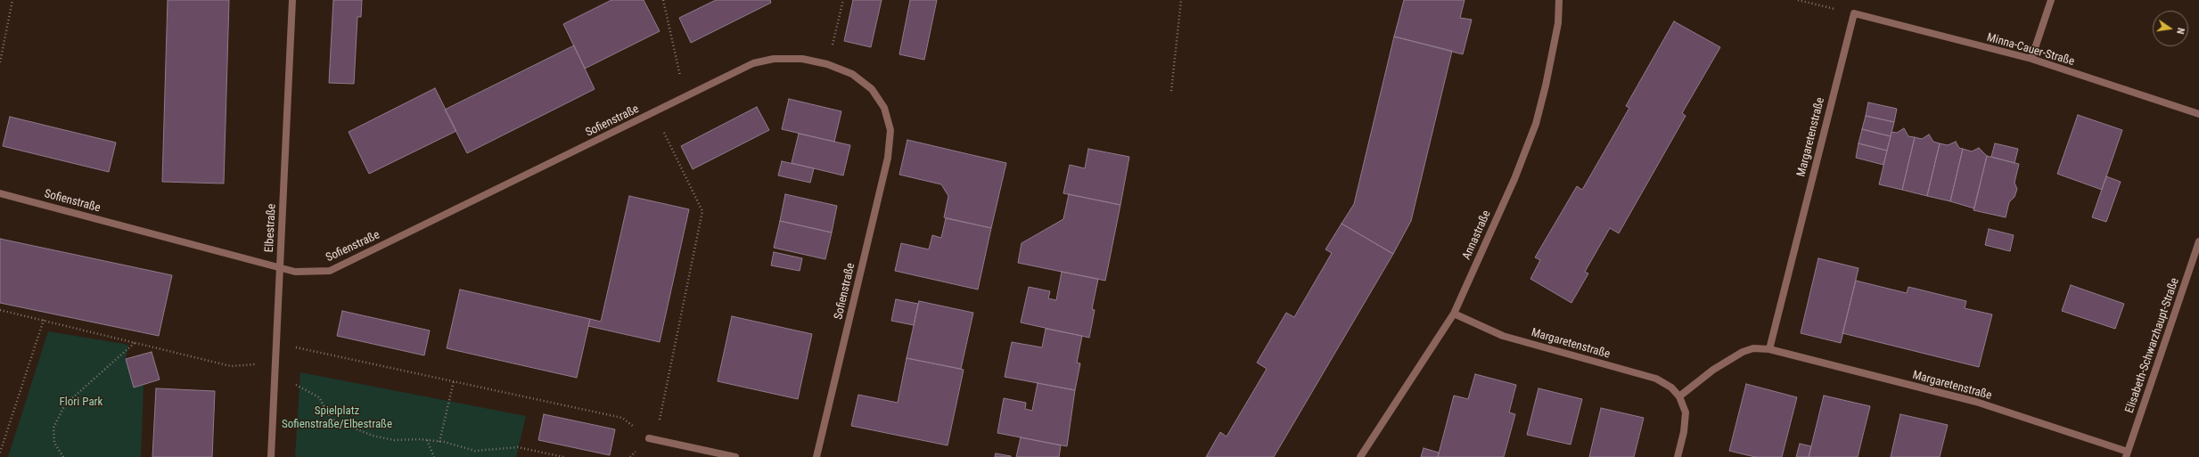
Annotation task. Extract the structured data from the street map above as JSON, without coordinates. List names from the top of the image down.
{
  "streets": {
    "street": [
      "Minna-Cauer-Straße",
      "Sofienstraße",
      "Margaretenstraße",
      "Elbestraße",
      "Annastraße",
      "Elisabeth-Schwarzhaupt-Straße"
    ]
  },
  "crossings": [
    ["Minna-Cauer-Straße", "Margaretenstraße"],
    ["Sofienstraße", "Elbestraße"],
    ["Margaretenstraße", "Annastraße"],
    ["Margaretenstraße", "Elisabeth-Schwarzhaupt-Straße"]
  ],
  "parks": ["Flori Park", "Spielplatz Sofienstraße/Elbestraße"],
  "north": "right"
}
